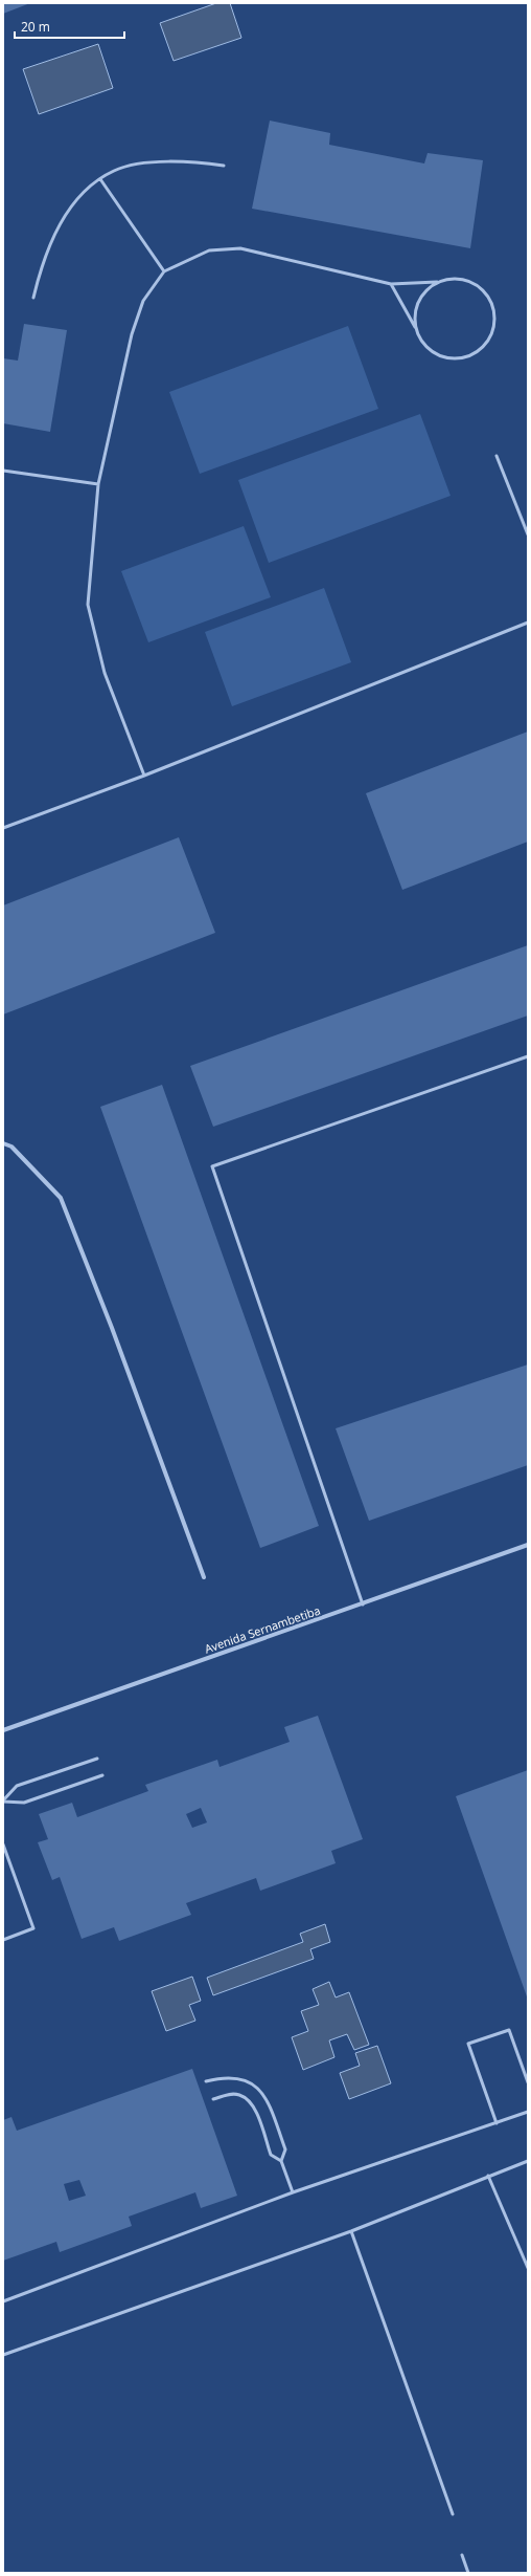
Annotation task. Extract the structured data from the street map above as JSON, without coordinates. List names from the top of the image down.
{
  "streets": {
    "street": ["Avenida Sernambetiba"]
  },
  "scale_bar": "20 m"
}
